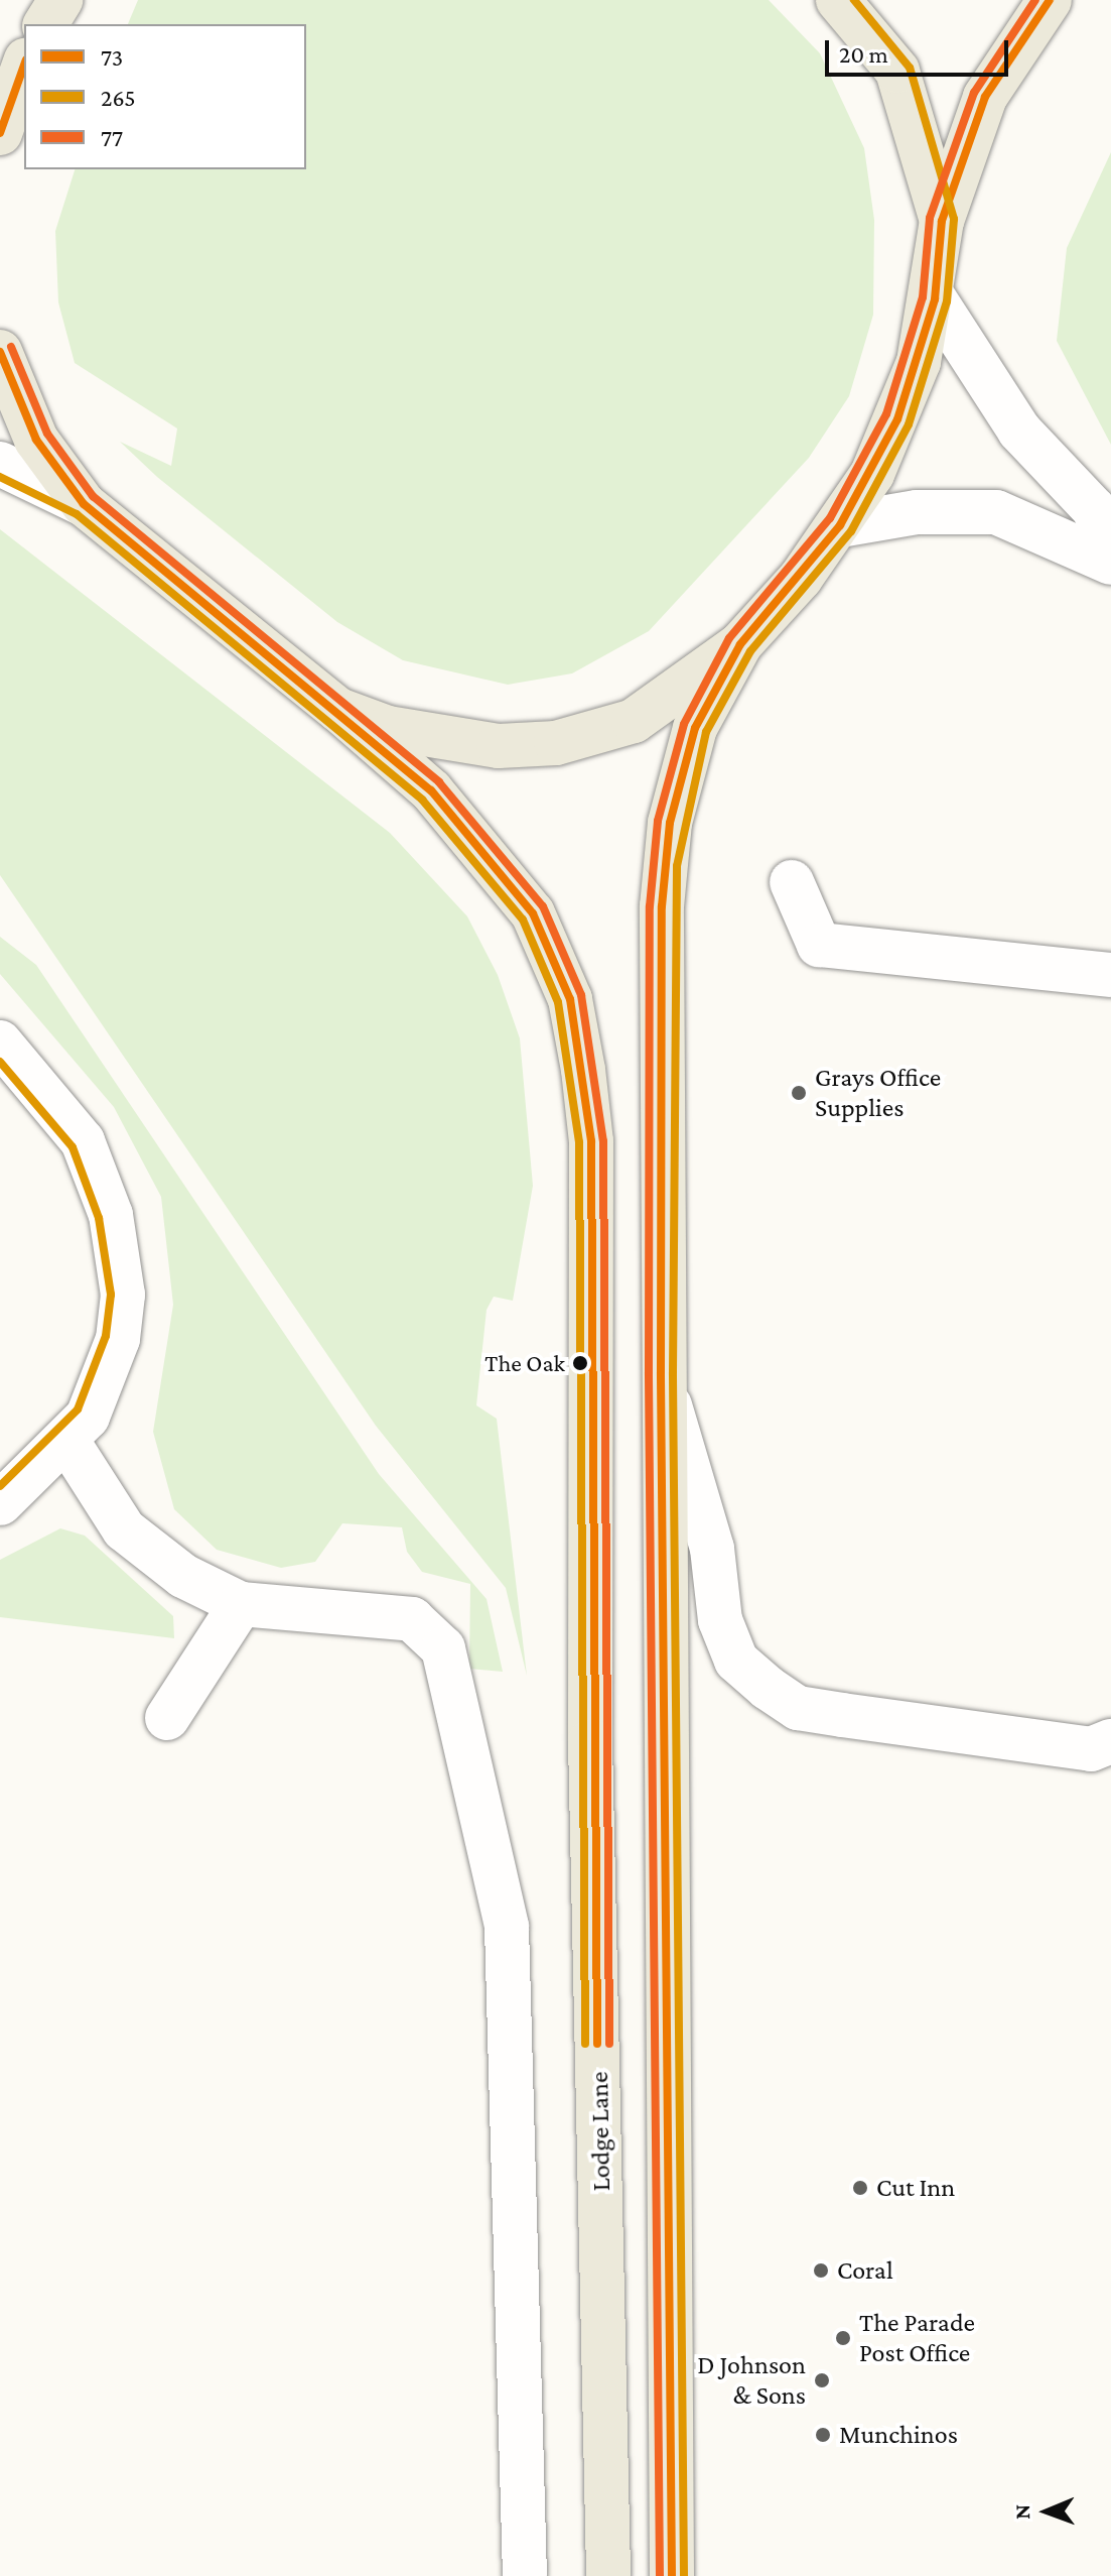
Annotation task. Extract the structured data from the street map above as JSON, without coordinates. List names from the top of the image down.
{
  "streets": {
    "main road": ["Lodge Lane"]
  },
  "places": [
    "Grays Office Supplies",
    "The Oak",
    "Cut Inn",
    "Coral",
    "The Parade Post Office",
    "D Johnson & Sons",
    "Munchinos"
  ],
  "lines": ["transit line 73", "transit line 265", "transit line 77"],
  "legend": ["73", "265", "77"],
  "scale_bar": "20 m",
  "north": "left"
}
